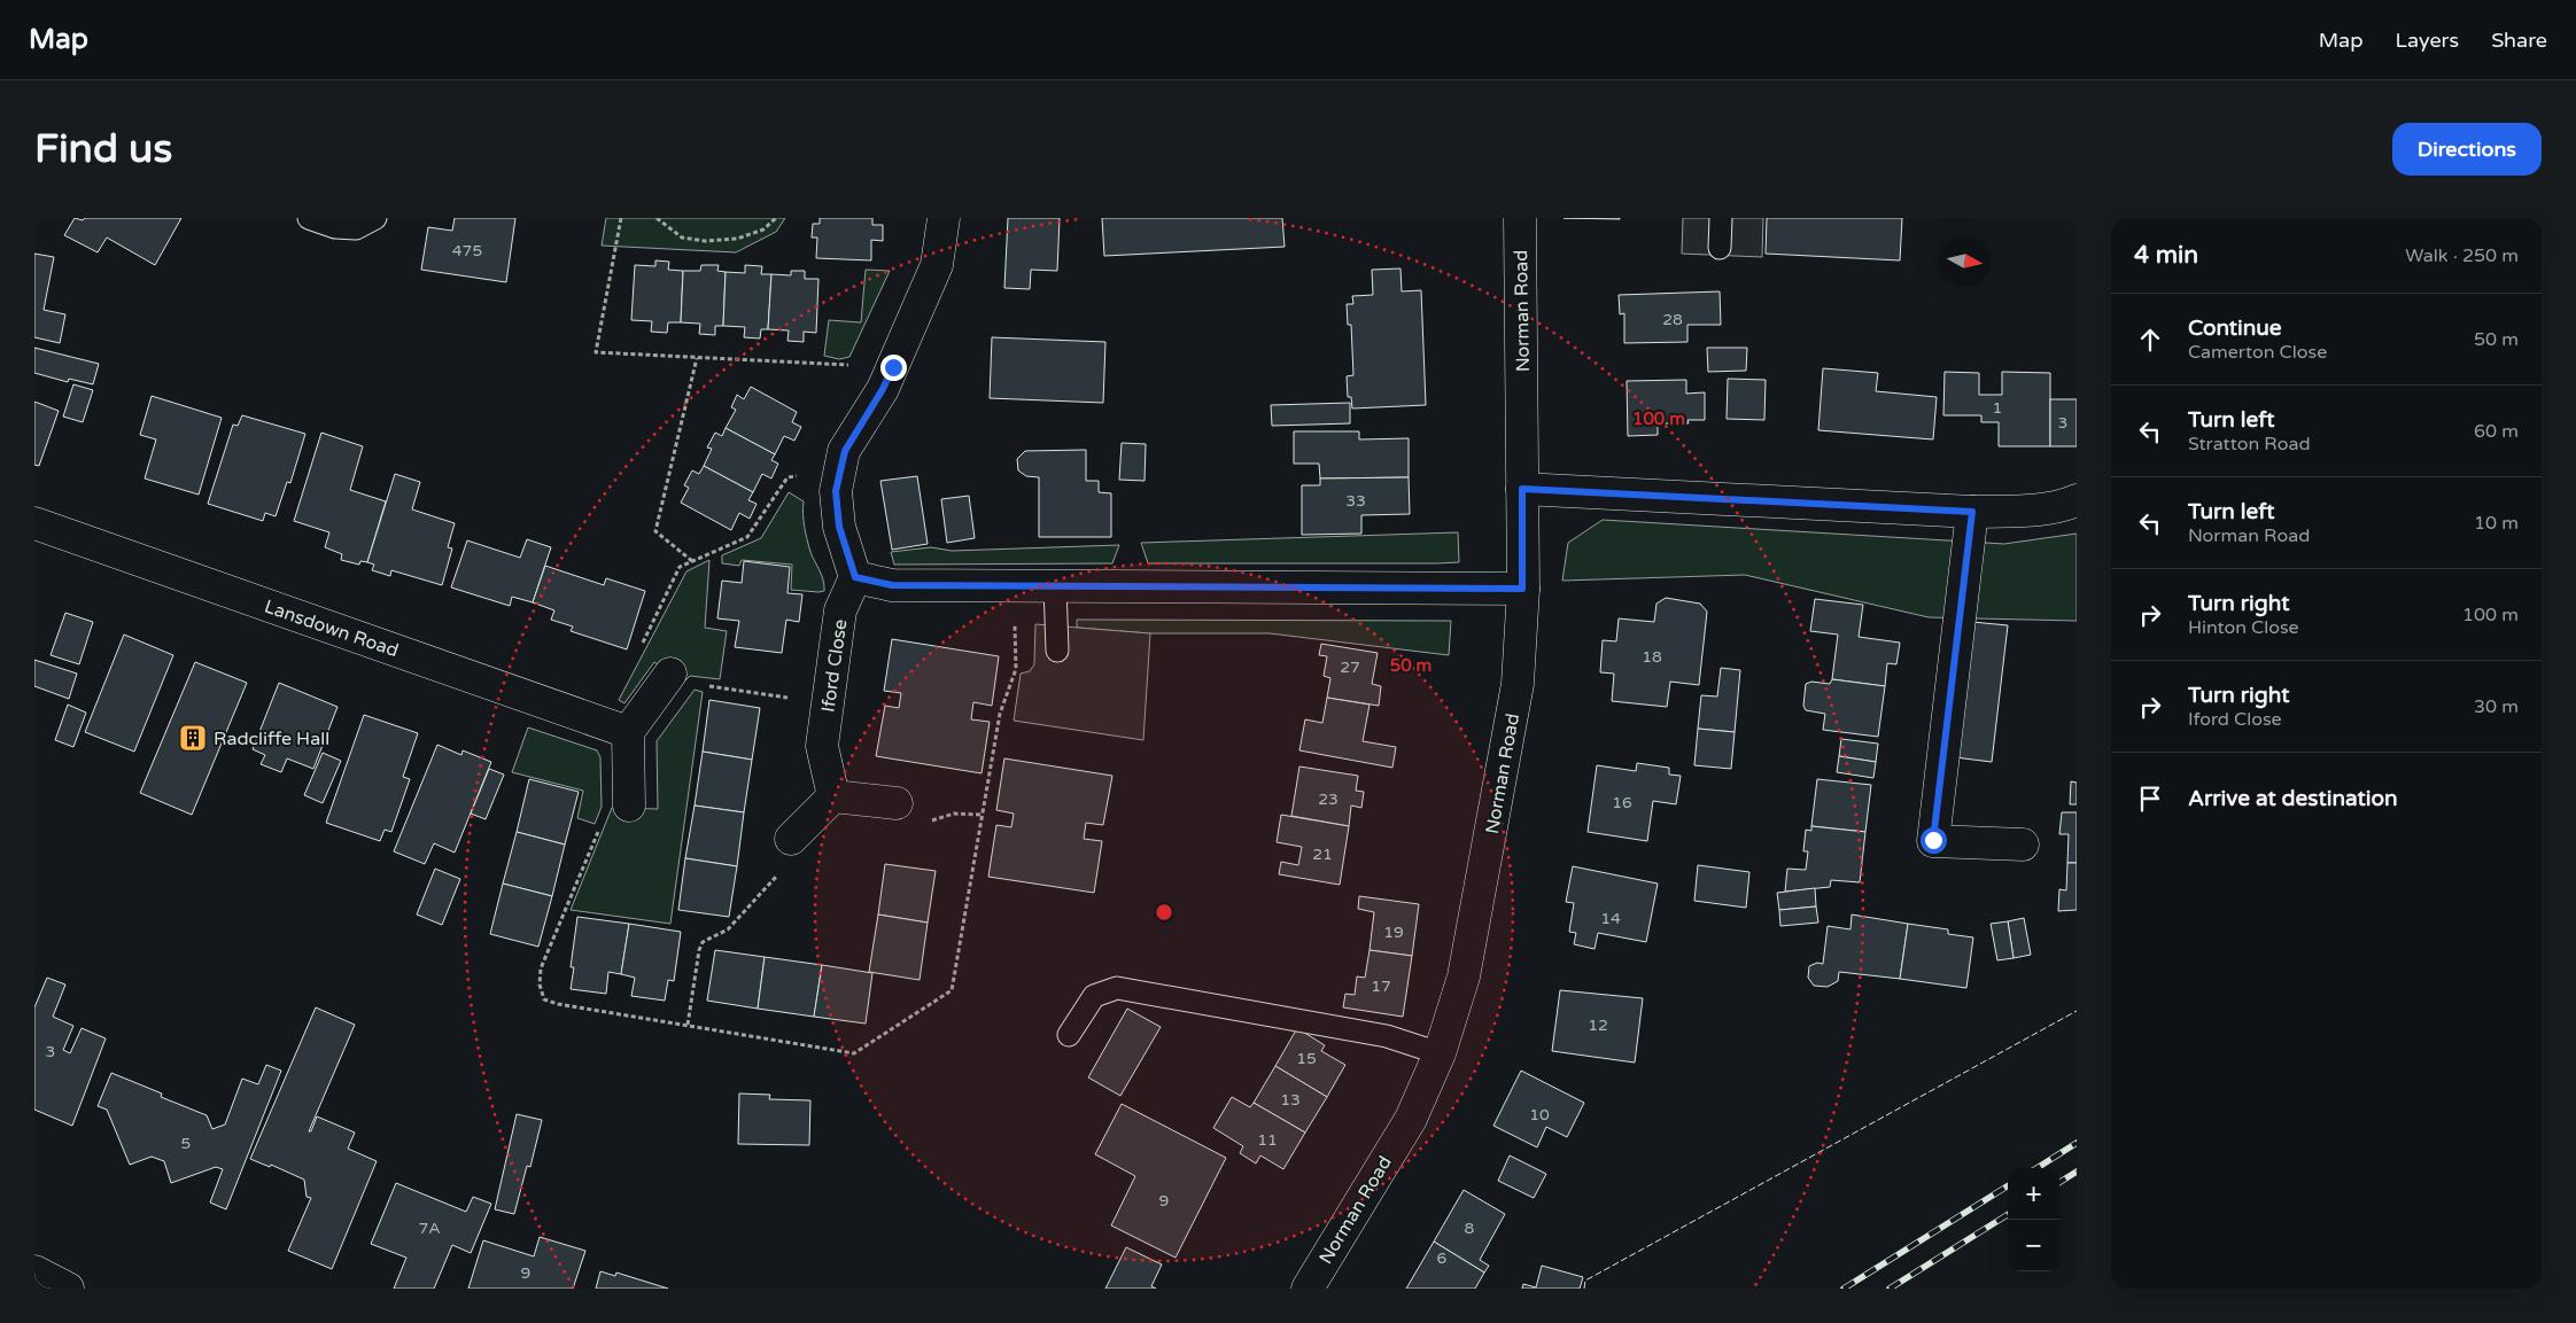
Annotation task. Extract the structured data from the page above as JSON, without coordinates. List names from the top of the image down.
{
  "streets": {
    "street": ["Norman Road", "Lansdown Road", "Iford Close"]
  },
  "places": {
    "building": ["Radcliffe Hall"]
  },
  "house_numbers": [
    "475",
    "28",
    "1",
    "3",
    "33",
    "18",
    "27",
    "23",
    "16",
    "21",
    "14",
    "19",
    "17",
    "12",
    "3",
    "15",
    "13",
    "10",
    "11",
    "5",
    "9",
    "7A",
    "8",
    "6",
    "9"
  ],
  "north": "right",
  "page": {
    "header": "Map",
    "nav": ["Map", "Layers", "Share"],
    "buttons": "Directions",
    "title": "Find us",
    "heading": ["4 min", "Walk · 250 m"],
    "list": [
      ["Continue", "Camerton Close", "50 m"],
      ["Turn left", "Stratton Road", "60 m"],
      ["Turn left", "Norman Road", "10 m"],
      ["Turn right", "Hinton Close", "100 m"],
      ["Turn right", "Iford Close", "30 m"],
      "Arrive at destination"
    ],
    "map_buttons": ["+", "−"]
  },
  "rings": ["100 m", "50 m"]
}
